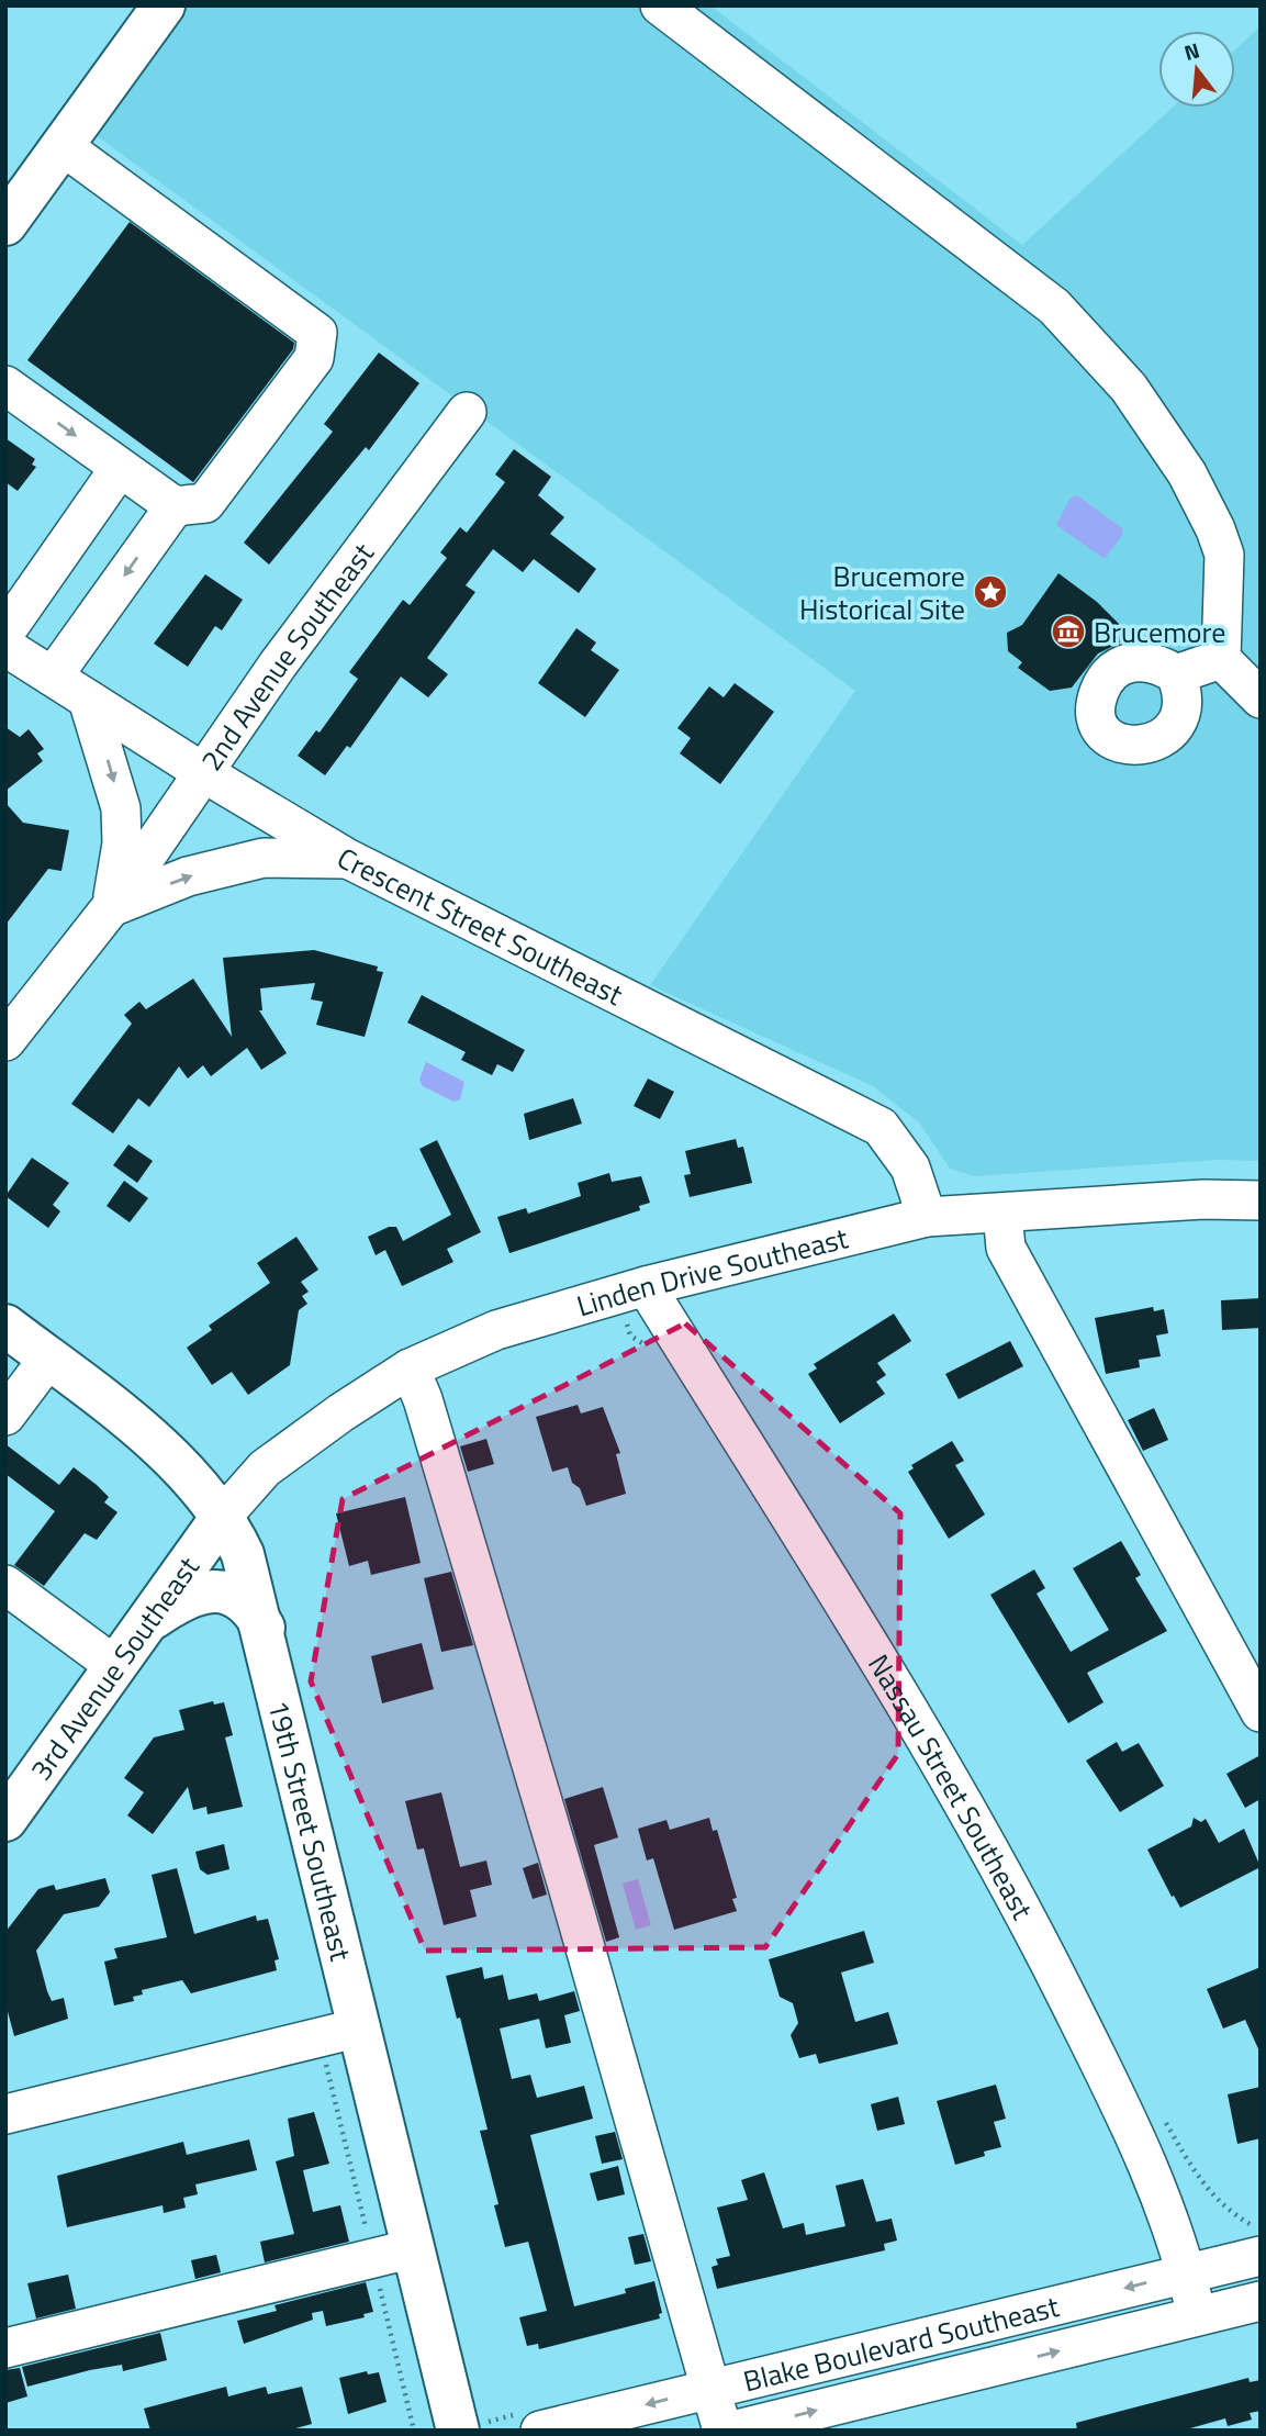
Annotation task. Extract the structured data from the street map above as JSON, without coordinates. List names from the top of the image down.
{
  "streets": {
    "main road": ["3rd Avenue Southeast", "19th Street Southeast"],
    "street": [
      "2nd Avenue Southeast",
      "Crescent Street Southeast",
      "Linden Drive Southeast",
      "Nassau Street Southeast",
      "Blake Boulevard Southeast"
    ]
  },
  "crossings": [
    ["2nd Avenue Southeast", "Crescent Street Southeast"],
    ["Crescent Street Southeast", "Linden Drive Southeast"],
    ["Linden Drive Southeast", "3rd Avenue Southeast"],
    ["Linden Drive Southeast", "Nassau Street Southeast"],
    ["Linden Drive Southeast", "19th Street Southeast"],
    ["3rd Avenue Southeast", "19th Street Southeast"],
    ["Nassau Street Southeast", "Blake Boulevard Southeast"]
  ],
  "places": {
    "place": ["Brucemore Historical Site"],
    "museum": ["Brucemore"]
  },
  "north": "top"
}
